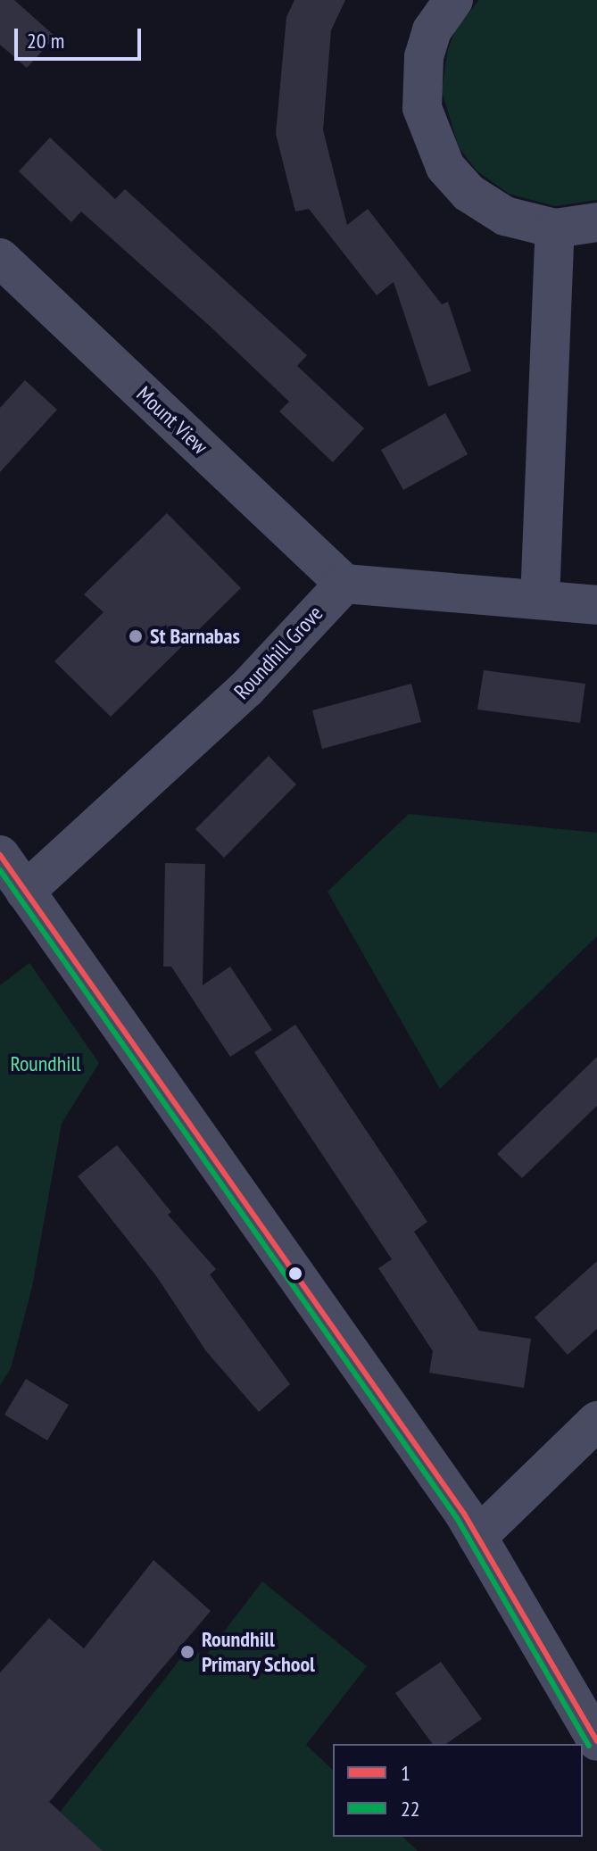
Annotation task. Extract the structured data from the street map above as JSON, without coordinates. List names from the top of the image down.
{
  "streets": {
    "street": ["Mount View", "Roundhill Grove"]
  },
  "crossings": [
    ["Mount View", "Roundhill Grove"]
  ],
  "parks": ["Roundhill"],
  "places": ["St Barnabas", "Roundhill Primary School"],
  "lines": ["transit line 1", "transit line 22"],
  "legend": ["1", "22"],
  "scale_bar": "20 m"
}
